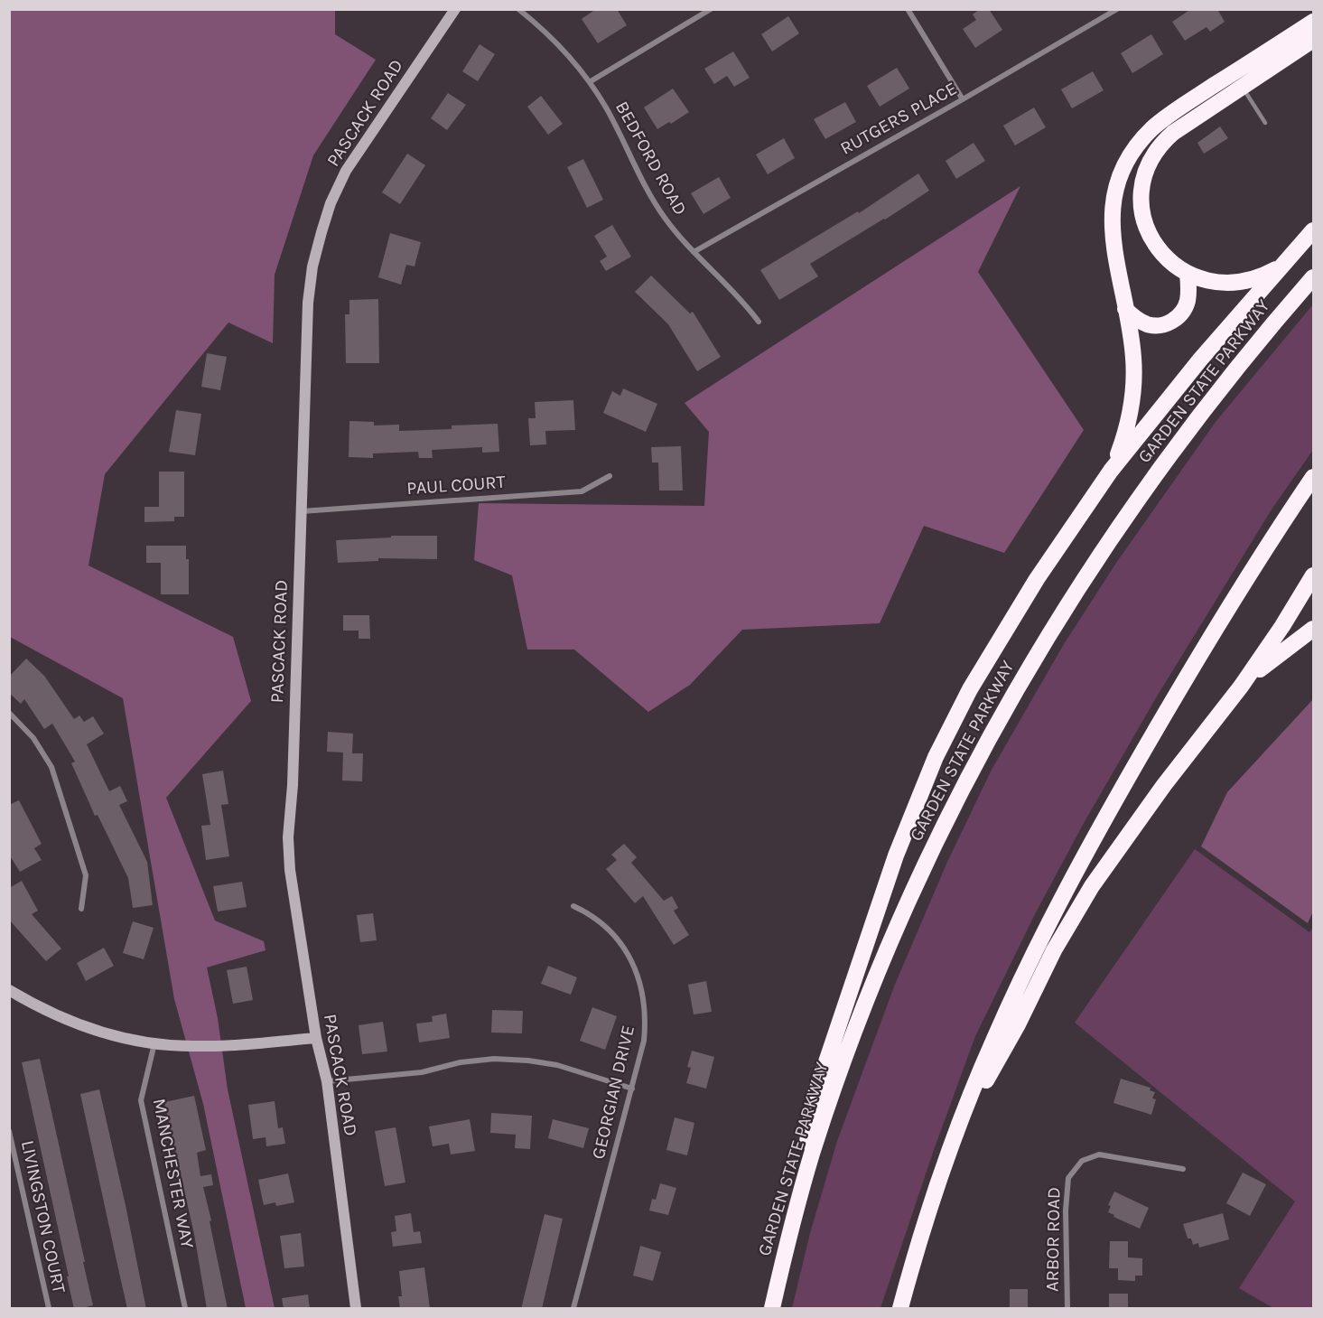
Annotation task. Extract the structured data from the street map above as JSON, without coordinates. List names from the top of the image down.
{
  "streets": {
    "highway": ["GARDEN STATE PARKWAY"],
    "street": [
      "PASCACK ROAD",
      "RUTGERS PLACE",
      "BEDFORD ROAD",
      "PAUL COURT",
      "GEORGIAN DRIVE",
      "MANCHESTER WAY",
      "LIVINGSTON COURT",
      "ARBOR ROAD"
    ]
  },
  "crossings": [
    ["PASCACK ROAD", "PAUL COURT"],
    ["RUTGERS PLACE", "BEDFORD ROAD"]
  ]
}
